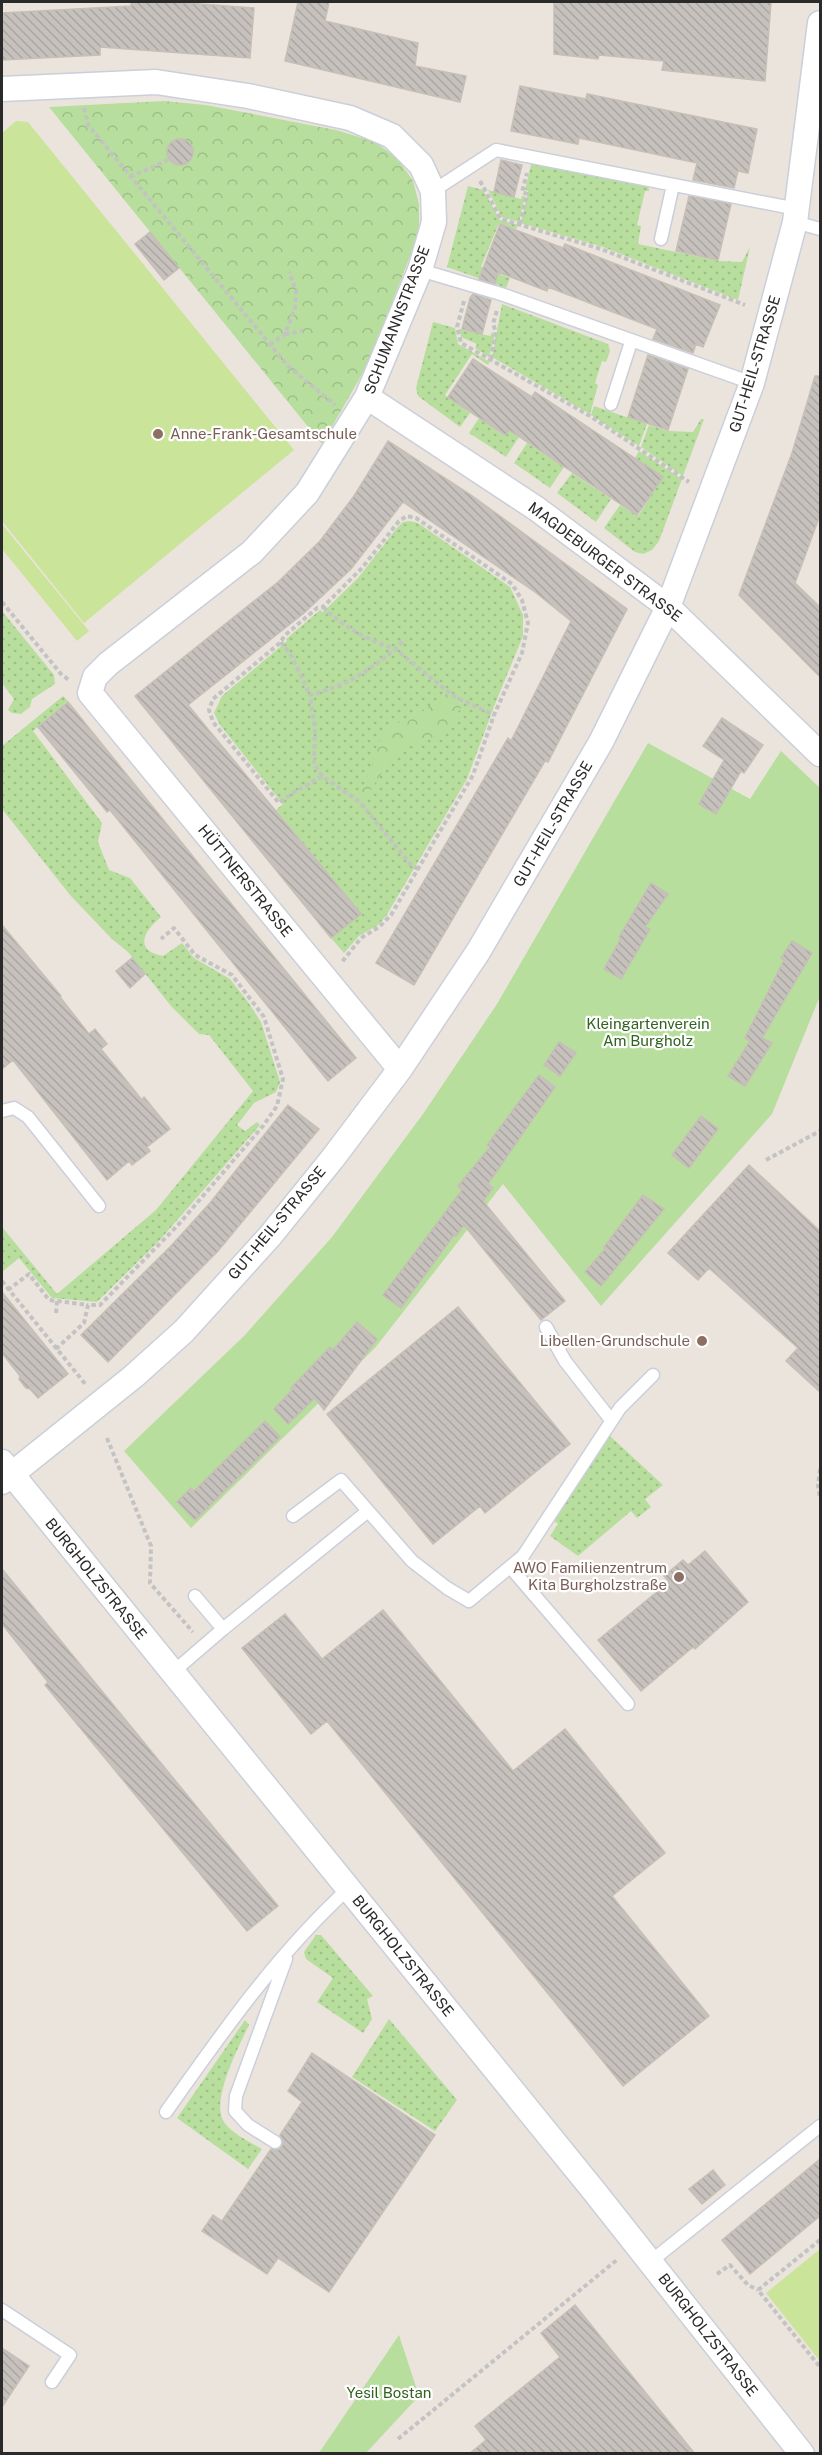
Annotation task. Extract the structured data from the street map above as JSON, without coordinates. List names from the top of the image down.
{
  "streets": {
    "street": [
      "SCHUMANNSTRASSE",
      "GUT-HEIL-STRASSE",
      "MAGDEBURGER STRASSE",
      "HÜTTNERSTRASSE",
      "BURGHOLZSTRASSE"
    ]
  },
  "crossings": [
    ["SCHUMANNSTRASSE", "MAGDEBURGER STRASSE"],
    ["SCHUMANNSTRASSE", "HÜTTNERSTRASSE"],
    ["GUT-HEIL-STRASSE", "MAGDEBURGER STRASSE"],
    ["GUT-HEIL-STRASSE", "HÜTTNERSTRASSE"],
    ["GUT-HEIL-STRASSE", "BURGHOLZSTRASSE"]
  ],
  "parks": ["Kleingartenverein Am Burgholz", "Yesil Bostan"],
  "places": ["Anne-Frank-Gesamtschule", "Libellen-Grundschule", "AWO Familienzentrum Kita Burgholzstraße"]
}
